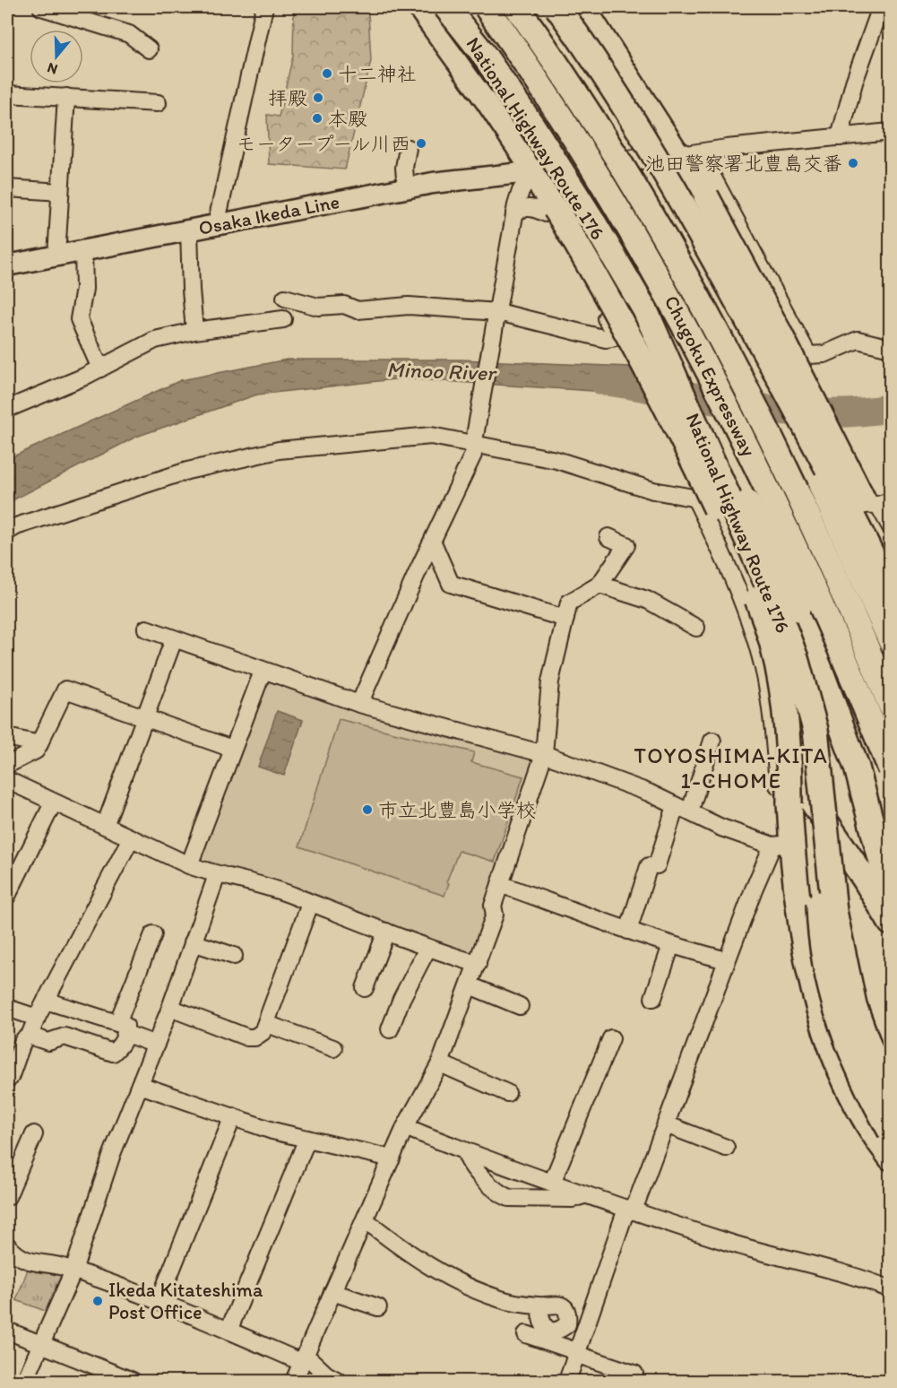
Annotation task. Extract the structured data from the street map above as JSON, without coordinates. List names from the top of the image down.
{
  "streets": {
    "highway": ["National Highway Route 176", "Chugoku Expressway"],
    "main road": ["Osaka Ikeda Line"]
  },
  "districts": ["TOYOSHIMA-KITA 1-CHOME"],
  "water": ["Minoo River"],
  "places": [
    "十二神社",
    "拝殿",
    "本殿",
    "モータープール川西",
    "池田警察署北豊島交番",
    "市立北豊島小学校",
    "Ikeda Kitateshima Post Office"
  ],
  "north": "bottom"
}
